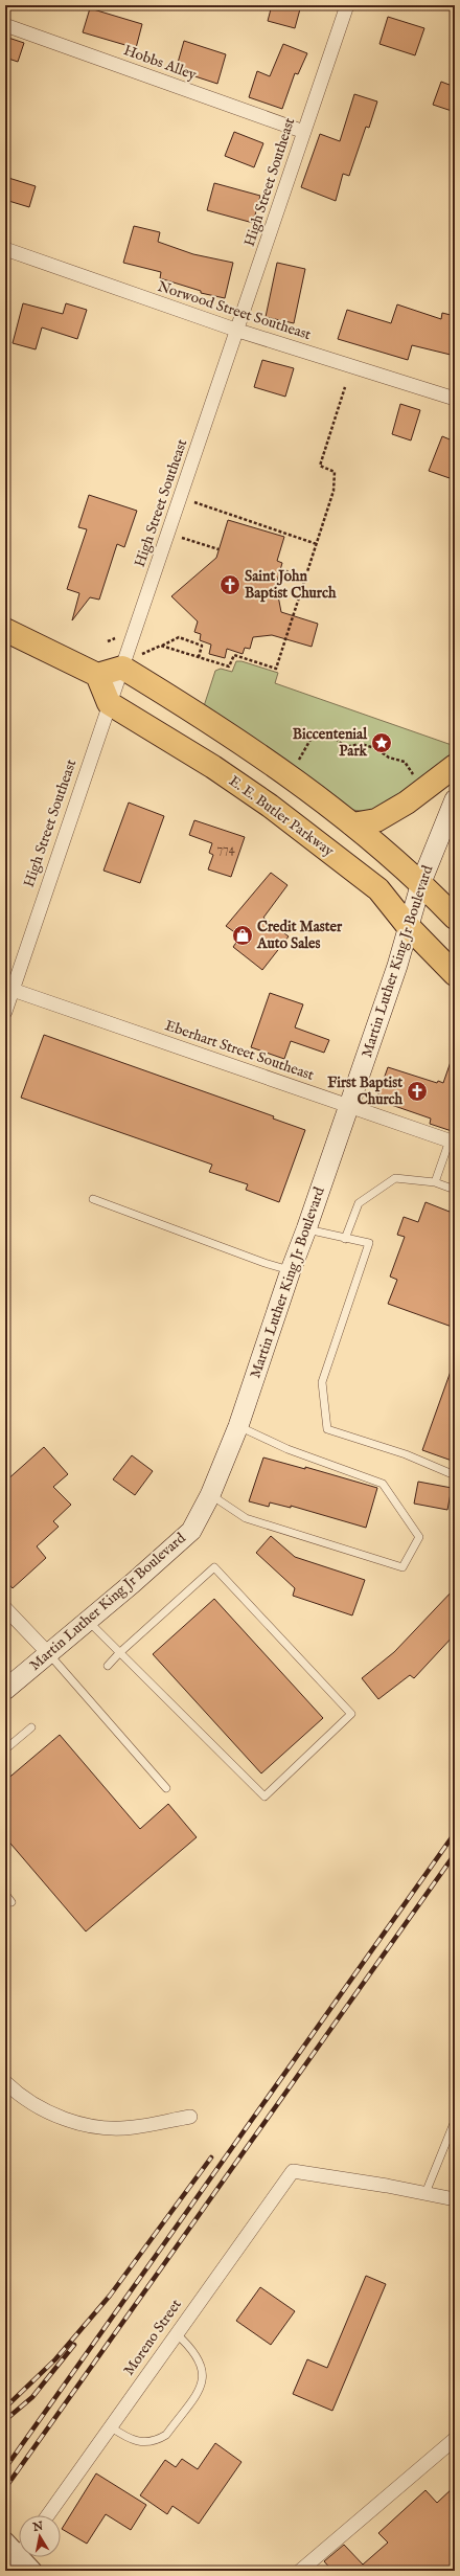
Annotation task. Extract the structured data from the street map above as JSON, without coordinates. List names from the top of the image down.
{
  "streets": {
    "highway": ["E. E. Butler Parkway"],
    "main road": ["Martin Luther King Jr Boulevard"],
    "street": [
      "Hobbs Alley",
      "High Street Southeast",
      "Norwood Street Southeast",
      "Eberhart Street Southeast",
      "Moreno Street"
    ]
  },
  "crossings": [
    ["Hobbs Alley", "High Street Southeast"],
    ["High Street Southeast", "Norwood Street Southeast"],
    ["High Street Southeast", "E. E. Butler Parkway"],
    ["High Street Southeast", "Eberhart Street Southeast"],
    ["E. E. Butler Parkway", "Martin Luther King Jr Boulevard"],
    ["Martin Luther King Jr Boulevard", "Eberhart Street Southeast"]
  ],
  "places": {
    "church": ["Saint John Baptist Church", "First Baptist Church"],
    "place": ["Biccentenial Park"],
    "shop": ["Credit Master Auto Sales"]
  },
  "house_numbers": ["774"],
  "north": "top"
}
